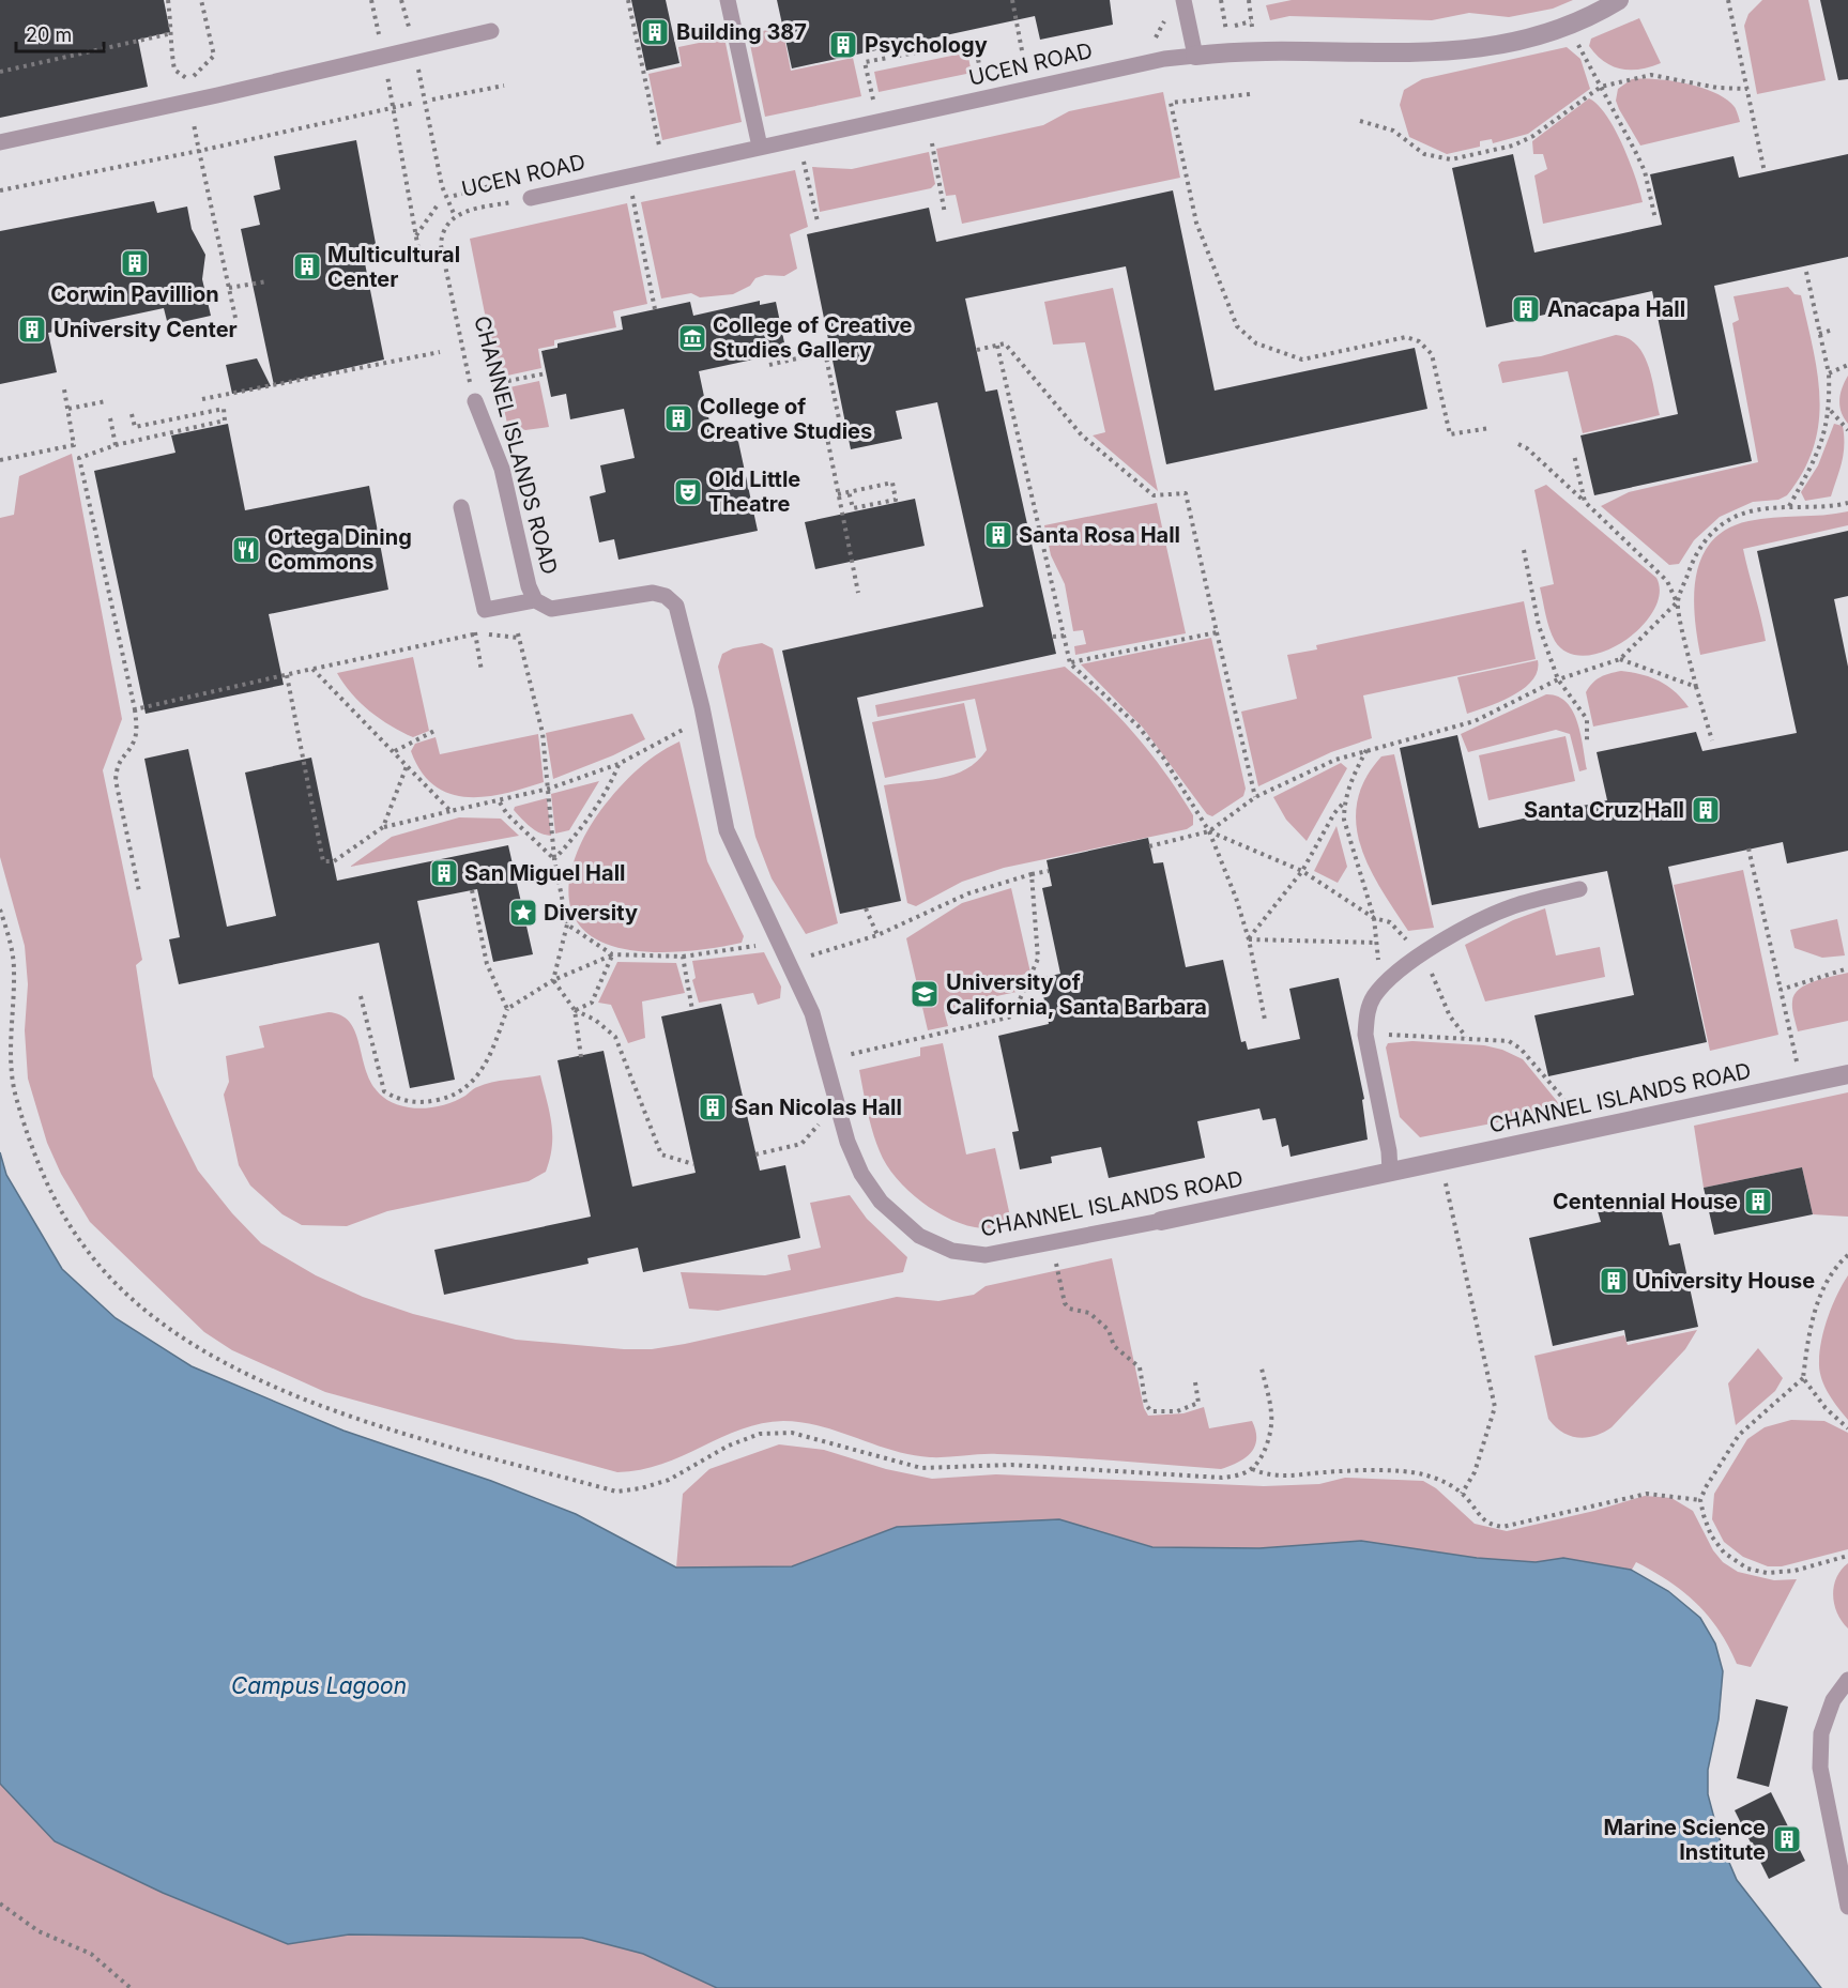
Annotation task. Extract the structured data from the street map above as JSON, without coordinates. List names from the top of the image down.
{
  "streets": {
    "street": ["UCEN ROAD", "CHANNEL ISLANDS ROAD"]
  },
  "crossings": [
    ["UCEN ROAD", "CHANNEL ISLANDS ROAD"]
  ],
  "water": ["Campus Lagoon"],
  "places": {
    "building": [
      "Building 387",
      "Psychology",
      "Corwin Pavillion",
      "Multicultural Center",
      "Anacapa Hall",
      "University Center",
      "College of Creative Studies",
      "Santa Rosa Hall",
      "Santa Cruz Hall",
      "San Miguel Hall",
      "San Nicolas Hall",
      "Centennial House",
      "University House",
      "Marine Science Institute"
    ],
    "museum": ["College of Creative Studies Gallery"],
    "theatre": ["Old Little Theatre"],
    "restaurant": ["Ortega Dining Commons"],
    "place": ["Diversity"],
    "school or university": ["University of California, Santa Barbara"]
  },
  "scale_bar": "20 m"
}
